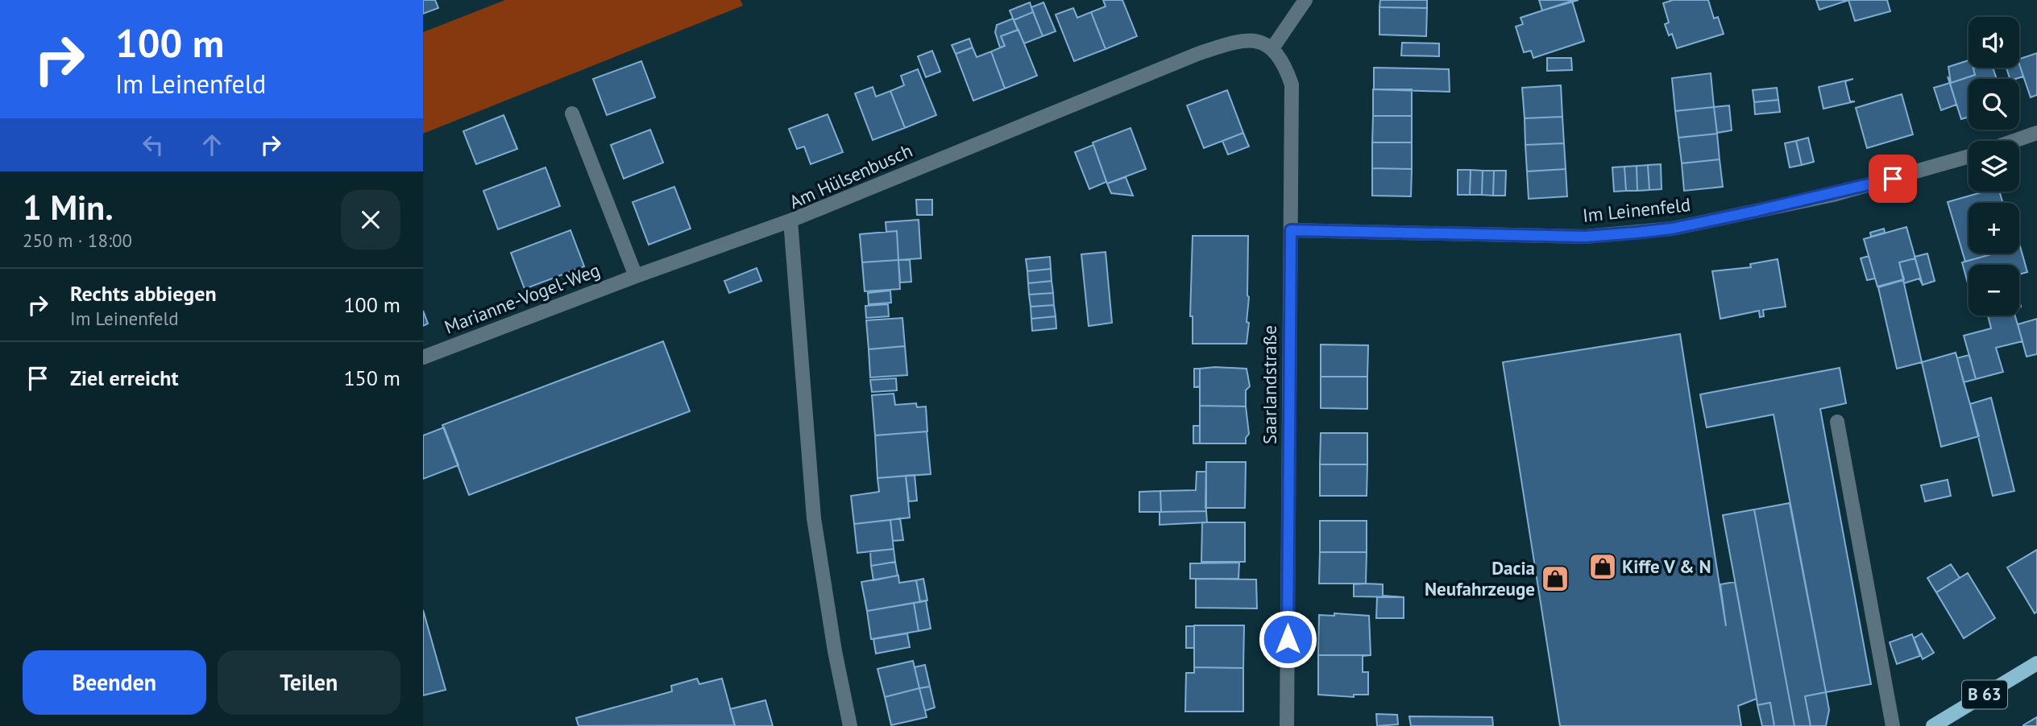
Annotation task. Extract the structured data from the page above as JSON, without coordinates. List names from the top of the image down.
{
  "streets": {
    "main road": ["B 63"],
    "street": [
      "Am Hülsenbusch",
      "Im Leinenfeld",
      "Marianne-Vogel-Weg",
      "Saarlandstraße"
    ]
  },
  "crossings": [
    ["Am Hülsenbusch", "Marianne-Vogel-Weg"],
    ["Am Hülsenbusch", "Saarlandstraße"],
    ["Im Leinenfeld", "Saarlandstraße"]
  ],
  "places": {
    "shop": ["Kiffe V & N", "Dacia Neufahrzeuge"]
  },
  "page": {
    "turn": ["100 m", "Im Leinenfeld"],
    "map_buttons": ["+", "−"],
    "heading": ["1 Min.", "250 m · 18:00"],
    "list": [
      {
        "name": "Rechts abbiegen",
        "note": "Im Leinenfeld",
        "value": "100 m"
      },
      {
        "name": "Ziel erreicht",
        "value": "150 m"
      }
    ],
    "buttons": ["Beenden", "Teilen"]
  }
}
